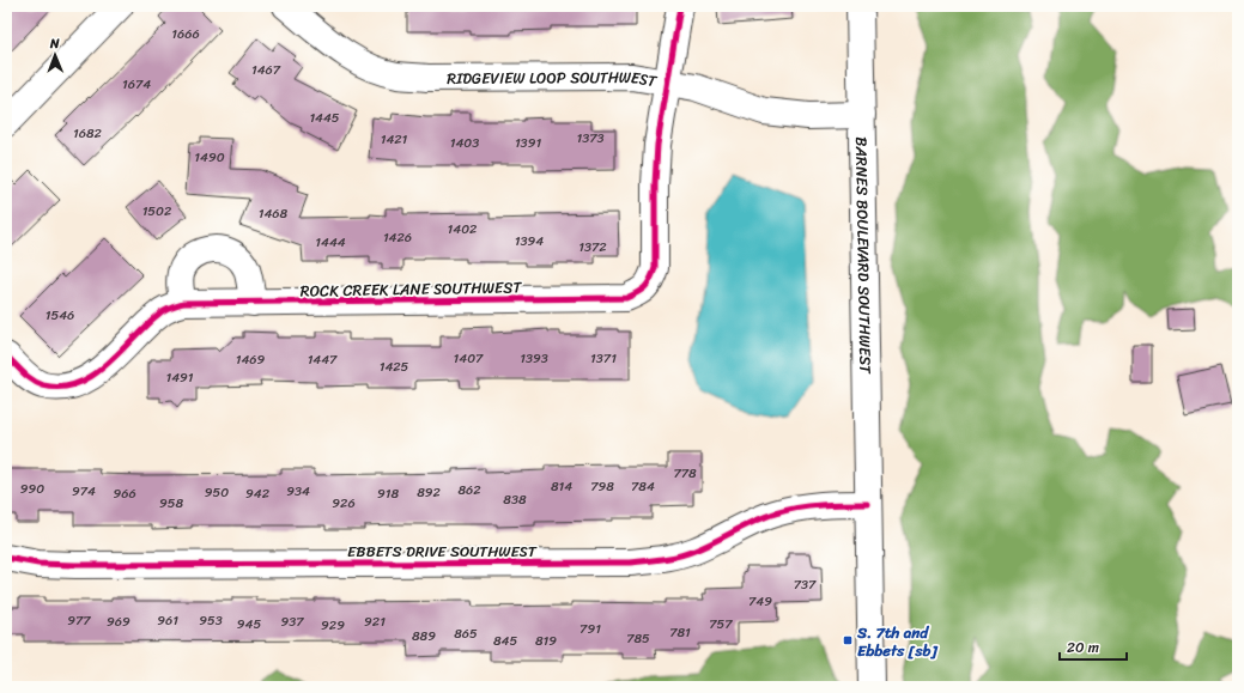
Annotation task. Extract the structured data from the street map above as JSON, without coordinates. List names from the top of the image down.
{
  "streets": {
    "street": [
      "RIDGEVIEW LOOP SOUTHWEST",
      "BARNES BOULEVARD SOUTHWEST",
      "ROCK CREEK LANE SOUTHWEST",
      "EBBETS DRIVE SOUTHWEST"
    ]
  },
  "crossings": [
    ["RIDGEVIEW LOOP SOUTHWEST", "BARNES BOULEVARD SOUTHWEST"],
    ["RIDGEVIEW LOOP SOUTHWEST", "ROCK CREEK LANE SOUTHWEST"],
    ["BARNES BOULEVARD SOUTHWEST", "EBBETS DRIVE SOUTHWEST"]
  ],
  "places": {
    "transit": ["S. 7th and Ebbets [sb]"]
  },
  "house_numbers": [
    "1666",
    "1467",
    "1674",
    "1445",
    "1682",
    "1373",
    "1421",
    "1403",
    "1391",
    "1490",
    "1502",
    "1468",
    "1402",
    "1426",
    "1394",
    "1444",
    "1372",
    "1546",
    "1407",
    "1393",
    "1371",
    "1469",
    "1447",
    "1425",
    "1491",
    "778",
    "814",
    "798",
    "784",
    "990",
    "862",
    "974",
    "934",
    "950",
    "892",
    "966",
    "942",
    "918",
    "838",
    "958",
    "926",
    "737",
    "749",
    "977",
    "961",
    "953",
    "969",
    "937",
    "921",
    "945",
    "757",
    "929",
    "791",
    "781",
    "865",
    "889",
    "785",
    "845",
    "819"
  ],
  "scale_bar": "20 m",
  "north": "top"
}
